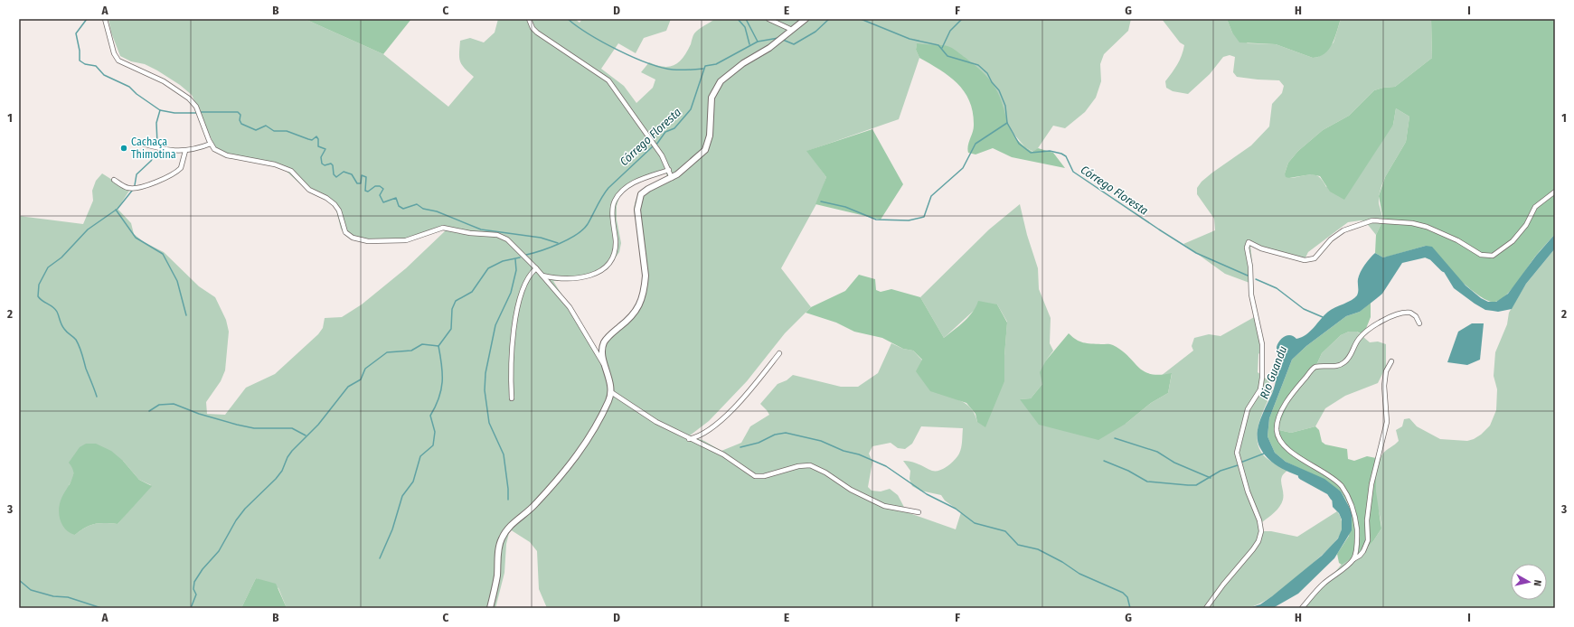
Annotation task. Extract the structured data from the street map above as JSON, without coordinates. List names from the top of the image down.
{
  "water": ["Córrego Floresta", "Rio Guandu"],
  "places": ["Cachaça Thimotina"],
  "north": "right",
  "grid": {
    "columns": [
      "A",
      "B",
      "C",
      "D",
      "E",
      "F",
      "G",
      "H",
      "I"
    ],
    "rows": ["1", "2", "3"]
  }
}
